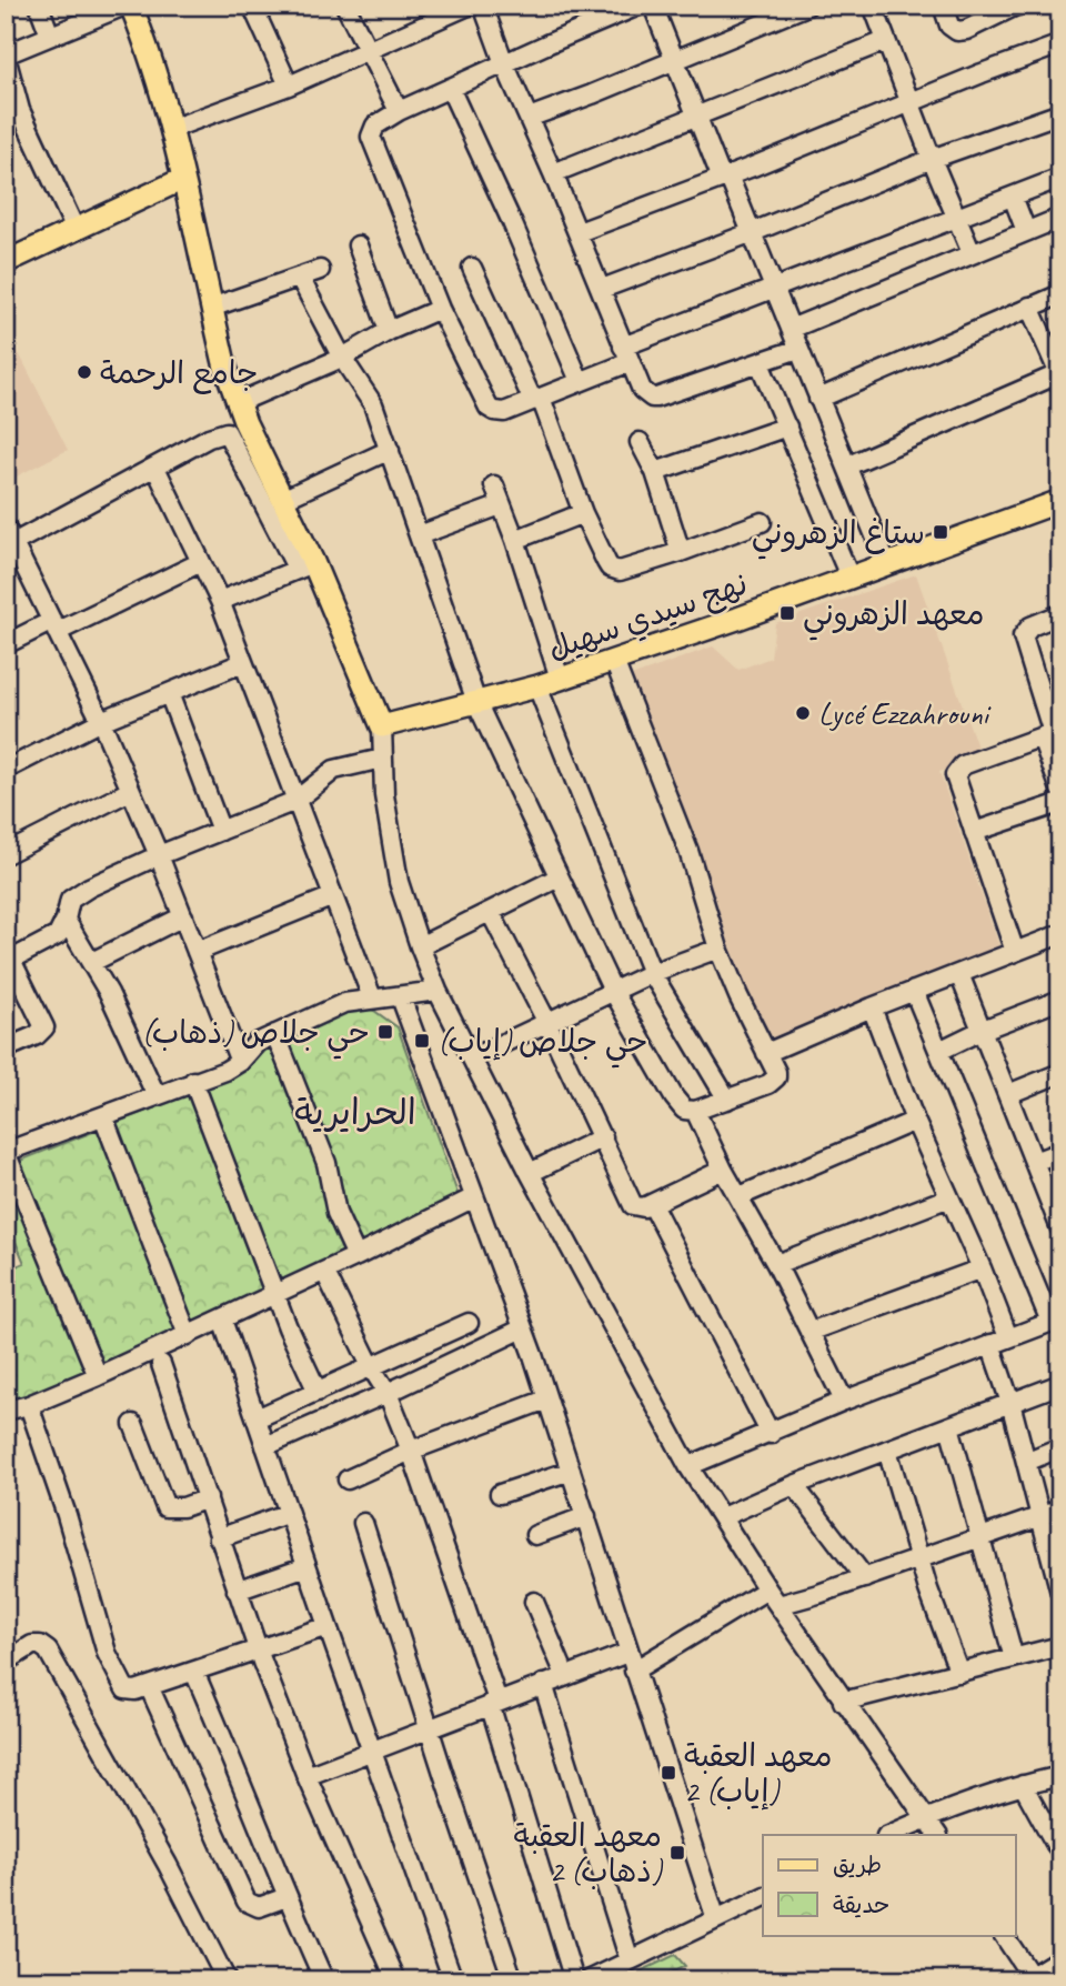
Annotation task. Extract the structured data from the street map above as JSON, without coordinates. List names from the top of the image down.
{
  "streets": {
    "main road": ["نهج سيدي سهيل"]
  },
  "districts": ["الحرايرية"],
  "places": {
    "other": ["جامع الرحمة", "Lycé Ezzahrouni"],
    "transit": [
      "ستاغ الزهروني",
      "معهد الزهروني",
      "حي جلاص (ذهاب)",
      "حي جلاص (إياب)",
      "معهد العقبة 2 (إياب)",
      "معهد العقبة 2 (ذهاب)"
    ]
  },
  "legend": ["طريق", "حديقة"]
}
